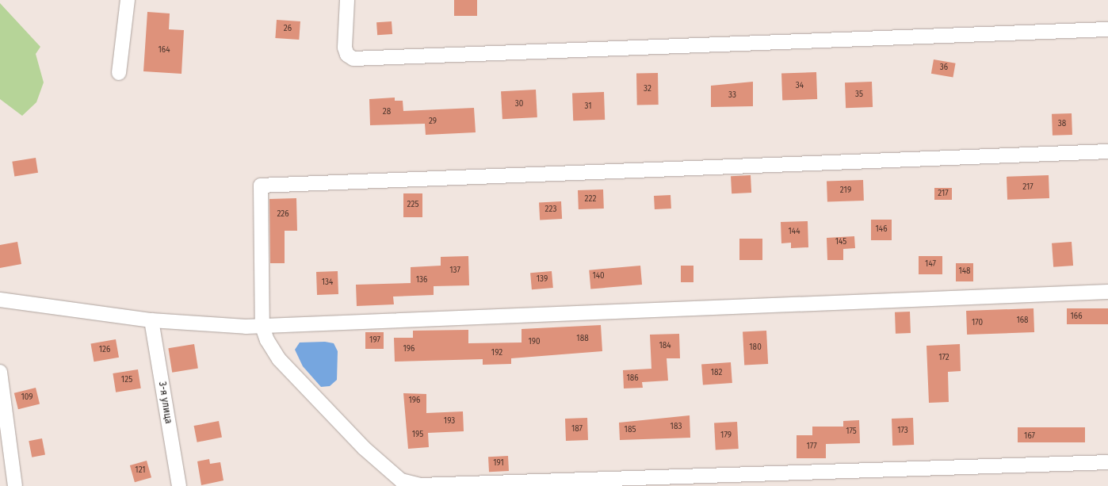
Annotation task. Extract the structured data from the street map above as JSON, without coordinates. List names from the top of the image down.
{
  "streets": {
    "street": ["3-я улица"]
  },
  "house_numbers": [
    "26",
    "164",
    "36",
    "34",
    "32",
    "35",
    "33",
    "30",
    "31",
    "28",
    "29",
    "38",
    "217",
    "219",
    "217",
    "222",
    "225",
    "223",
    "226",
    "146",
    "144",
    "145",
    "147",
    "137",
    "148",
    "140",
    "139",
    "136",
    "134",
    "166",
    "168",
    "170",
    "188",
    "197",
    "190",
    "184",
    "180",
    "196",
    "126",
    "192",
    "172",
    "182",
    "186",
    "125",
    "109",
    "196",
    "193",
    "183",
    "187",
    "185",
    "173",
    "175",
    "195",
    "179",
    "167",
    "177",
    "191",
    "121"
  ]
}
